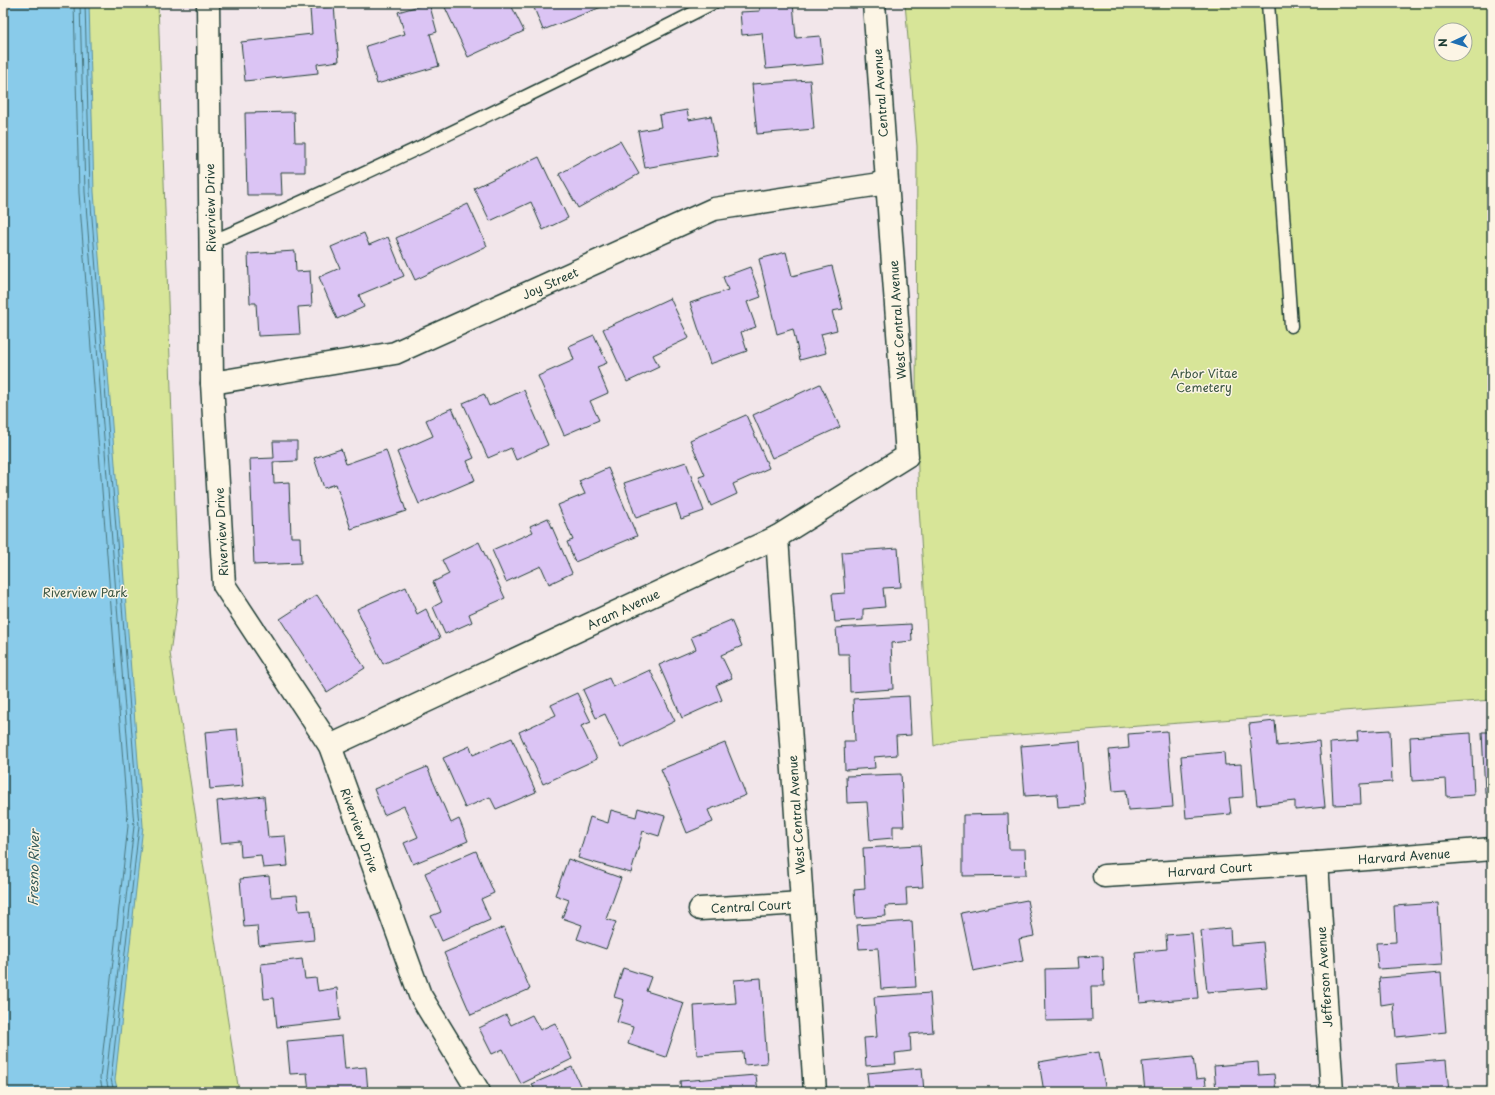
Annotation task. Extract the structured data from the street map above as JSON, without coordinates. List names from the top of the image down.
{
  "streets": {
    "street": [
      "Central Avenue",
      "Riverview Drive",
      "Joy Street",
      "West Central Avenue",
      "Aram Avenue",
      "Harvard Avenue",
      "Harvard Court",
      "Central Court",
      "Jefferson Avenue"
    ]
  },
  "crossings": [
    ["Central Avenue", "Joy Street"],
    ["Central Avenue", "West Central Avenue"],
    ["Riverview Drive", "Joy Street"],
    ["Riverview Drive", "Aram Avenue"],
    ["Joy Street", "West Central Avenue"],
    ["West Central Avenue", "Aram Avenue"],
    ["West Central Avenue", "Central Court"],
    ["Harvard Avenue", "Harvard Court"],
    ["Harvard Avenue", "Jefferson Avenue"],
    ["Harvard Court", "Jefferson Avenue"]
  ],
  "water": ["Fresno River"],
  "parks": ["Arbor Vitae Cemetery", "Riverview Park"],
  "north": "left"
}
